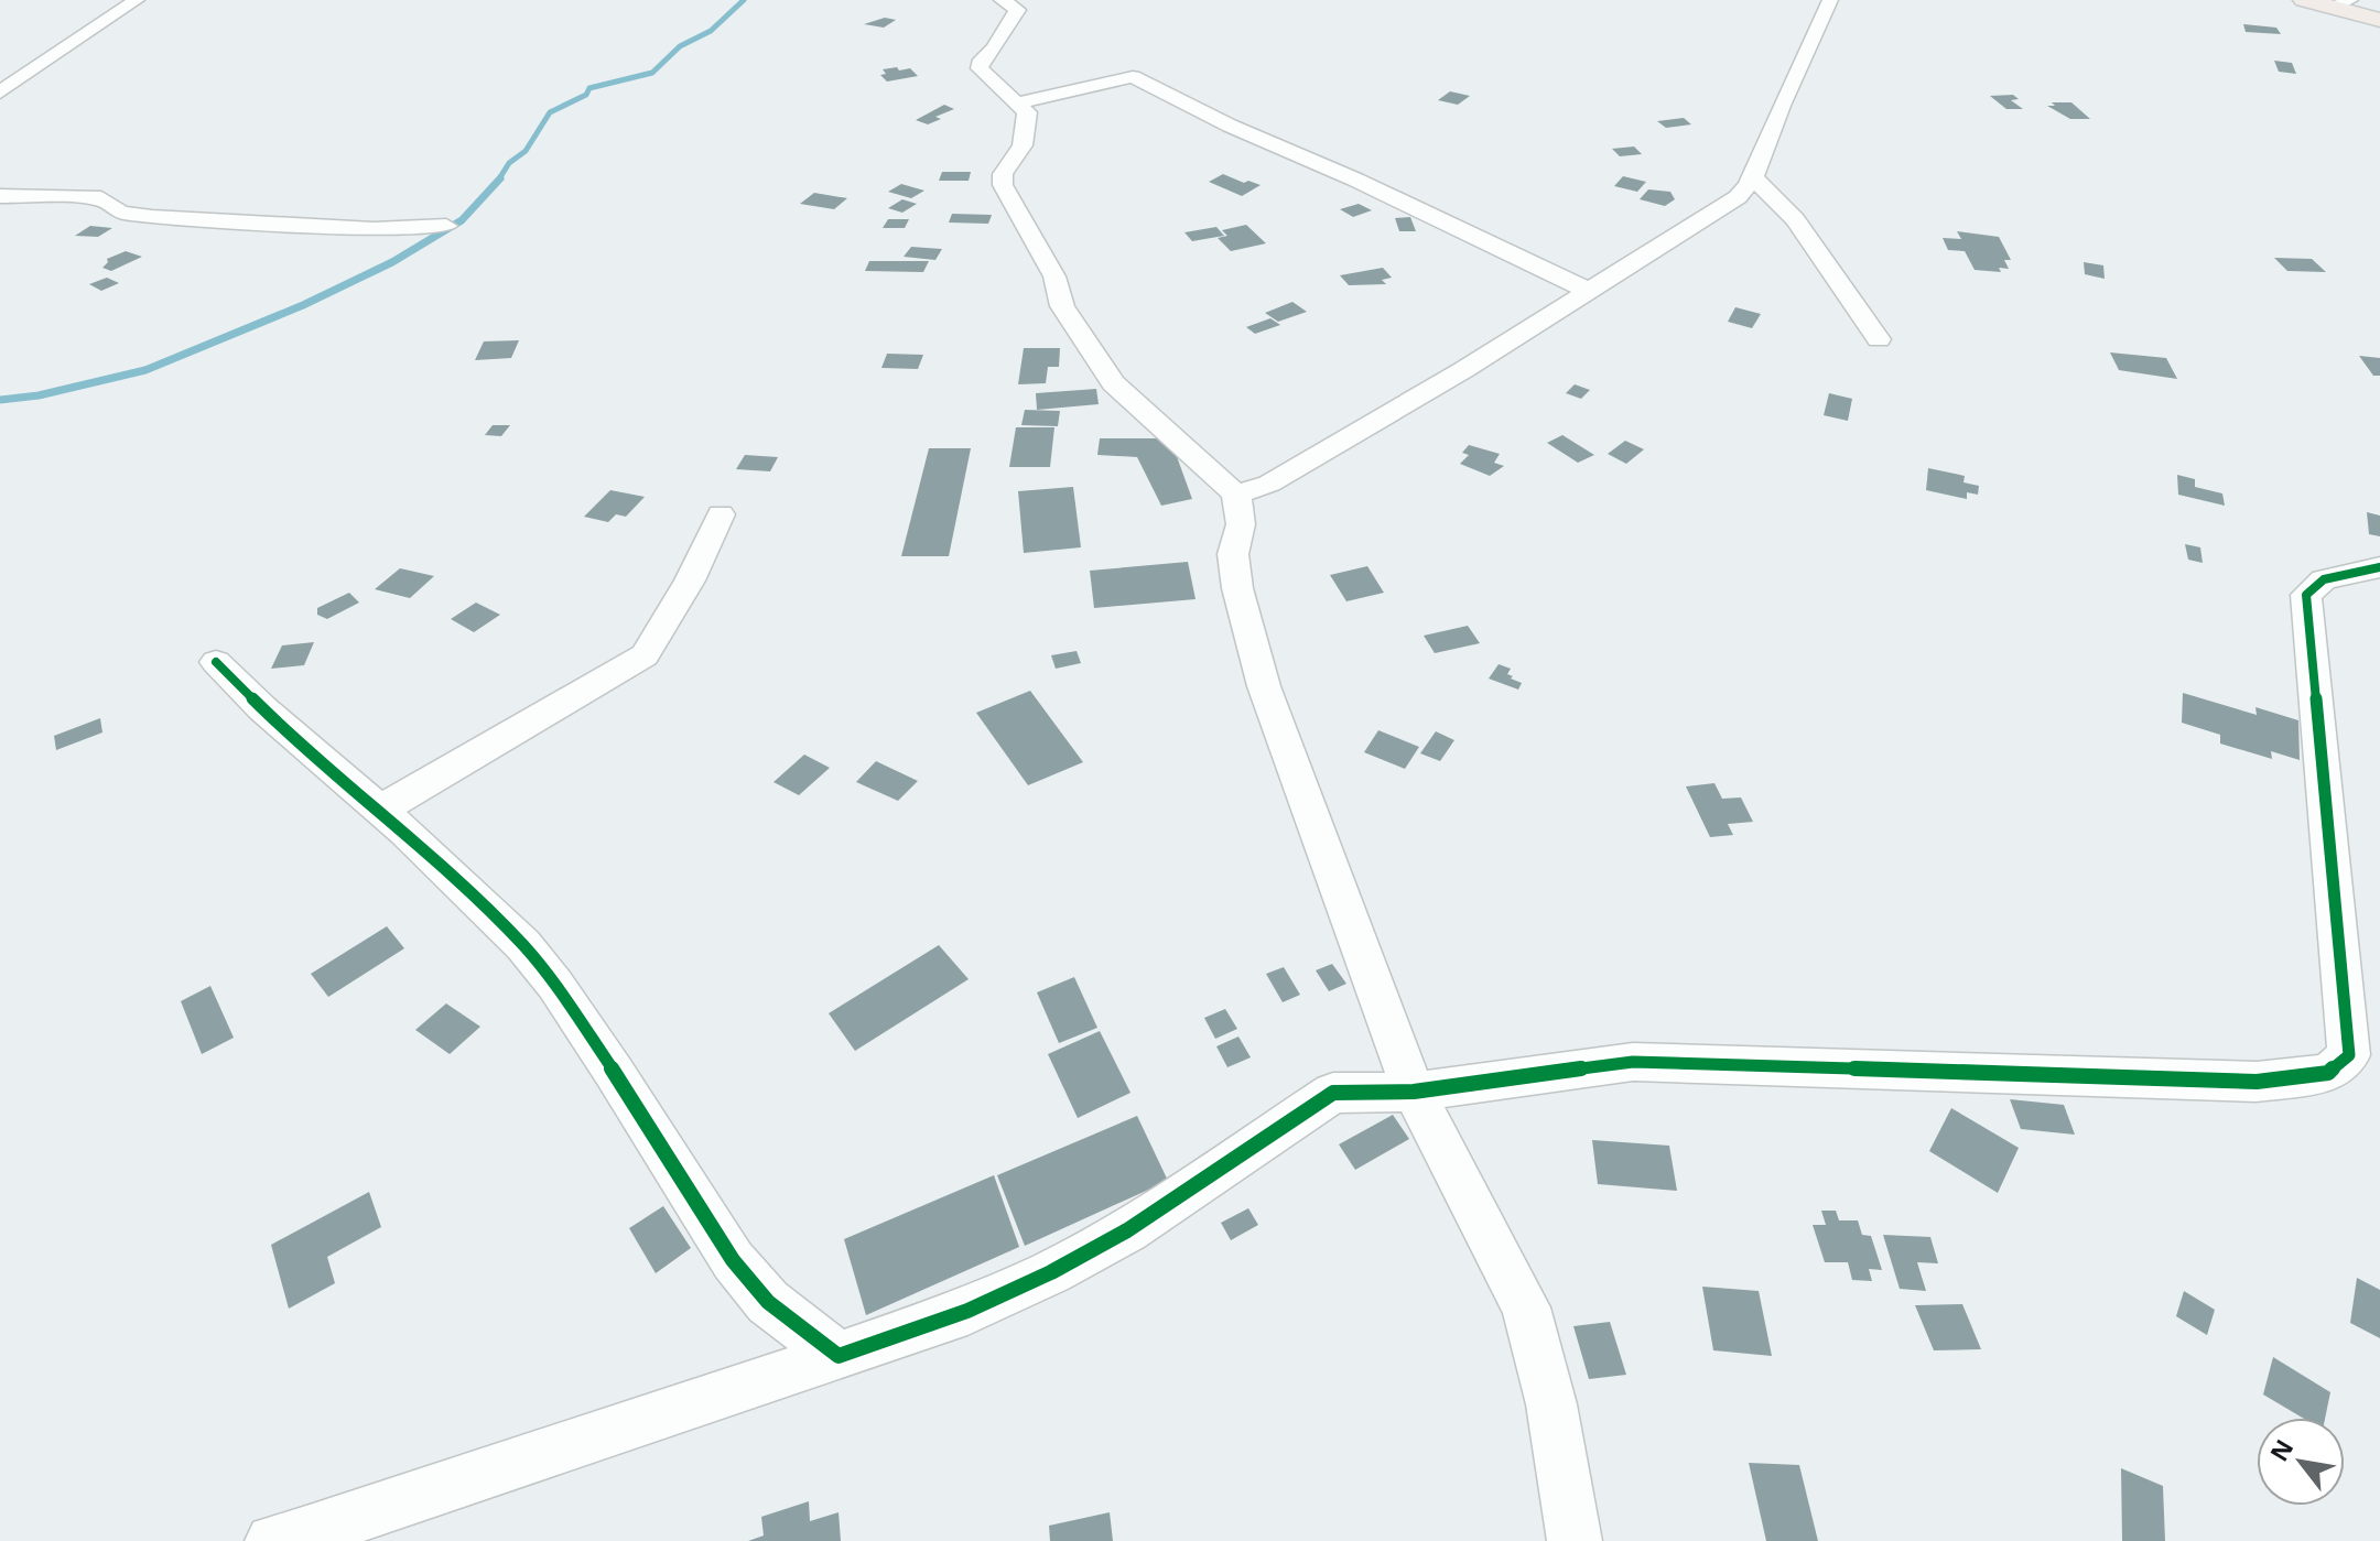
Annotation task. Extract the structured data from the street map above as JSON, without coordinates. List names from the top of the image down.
{
  "north": "top left"
}
